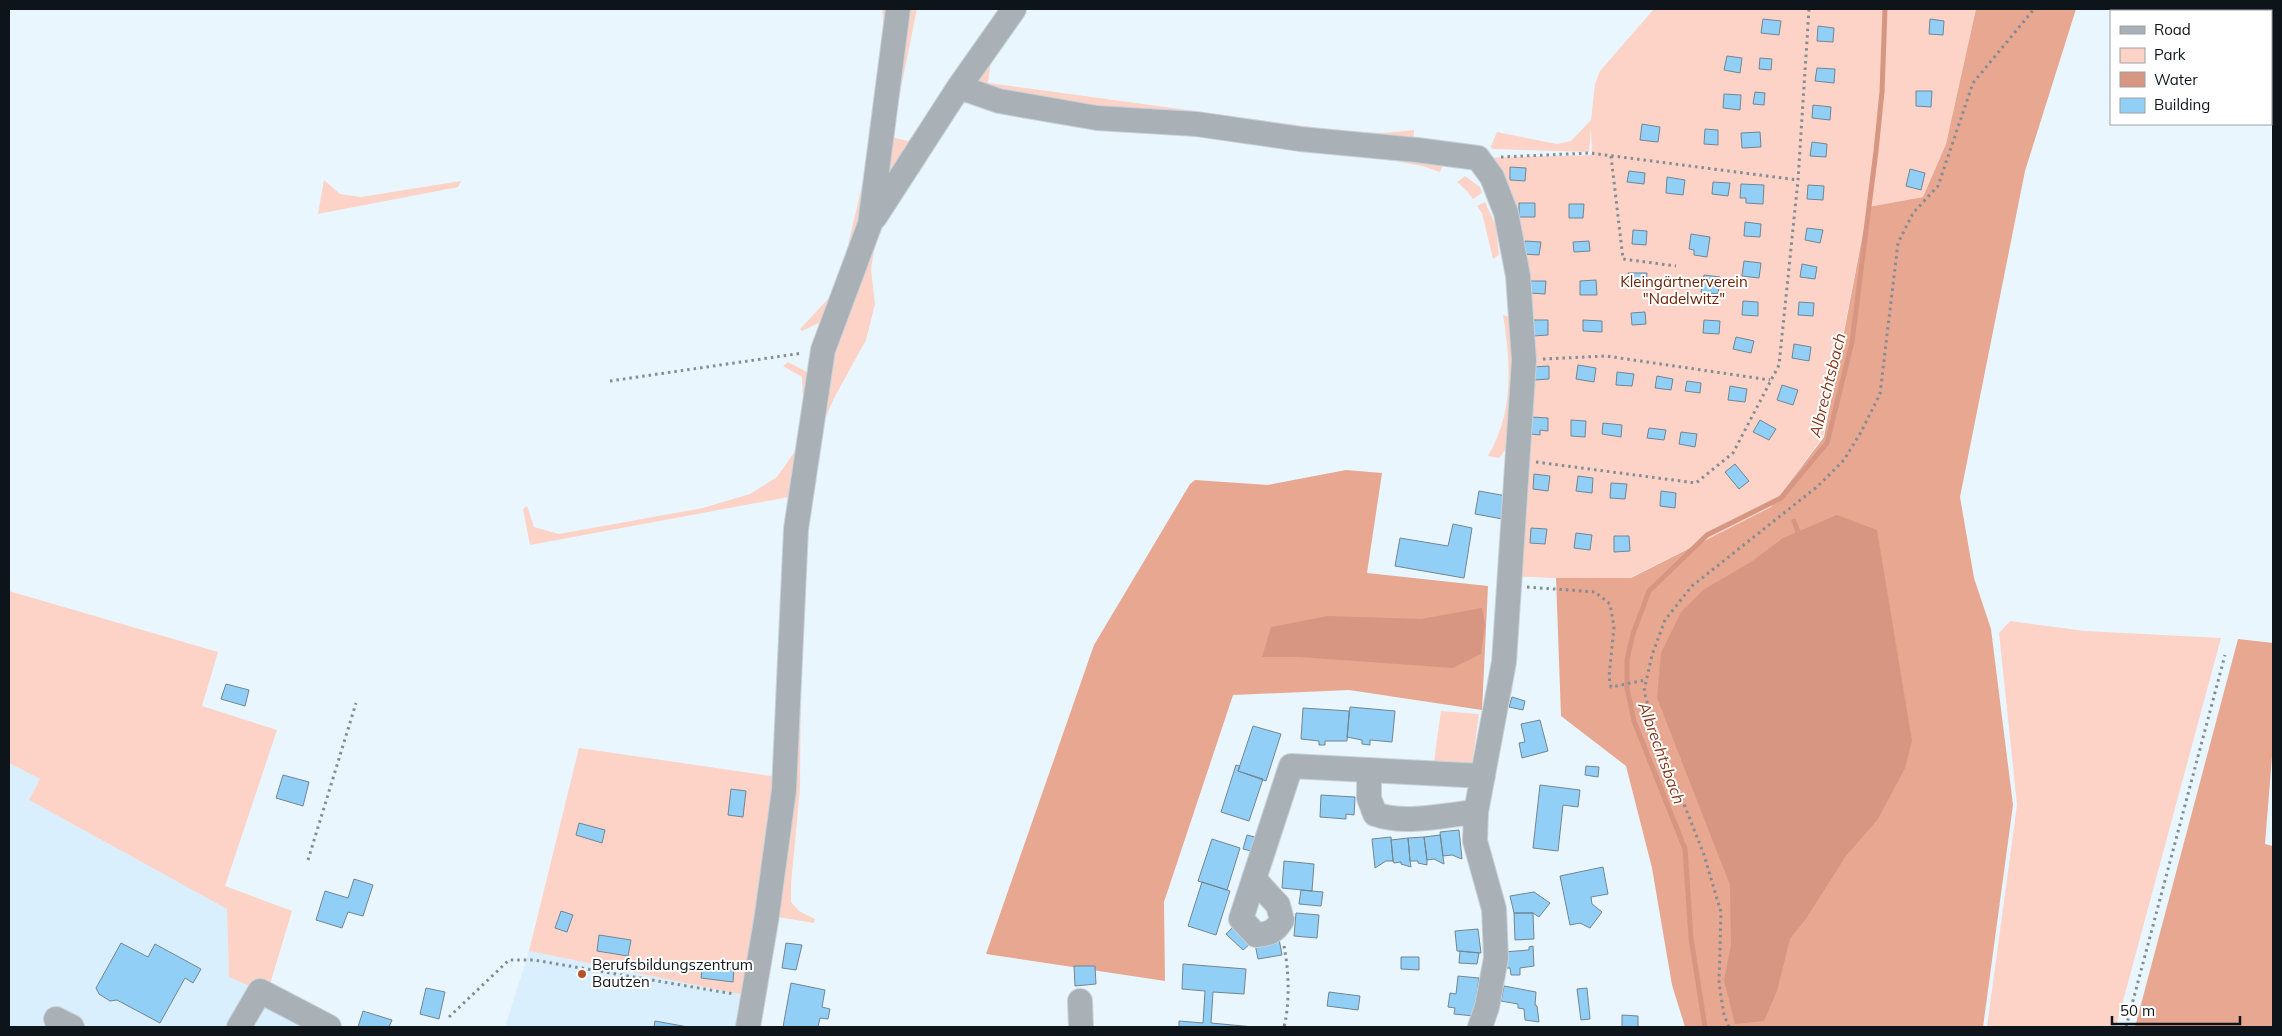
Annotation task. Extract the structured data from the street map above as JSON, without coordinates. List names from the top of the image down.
{
  "water": ["Albrechtsbach"],
  "parks": ["Kleingärtnerverein \"Nadelwitz\""],
  "places": ["Berufsbildungszentrum Bautzen"],
  "legend": [
    "Road",
    "Park",
    "Water",
    "Building"
  ],
  "scale_bar": "50 m"
}
